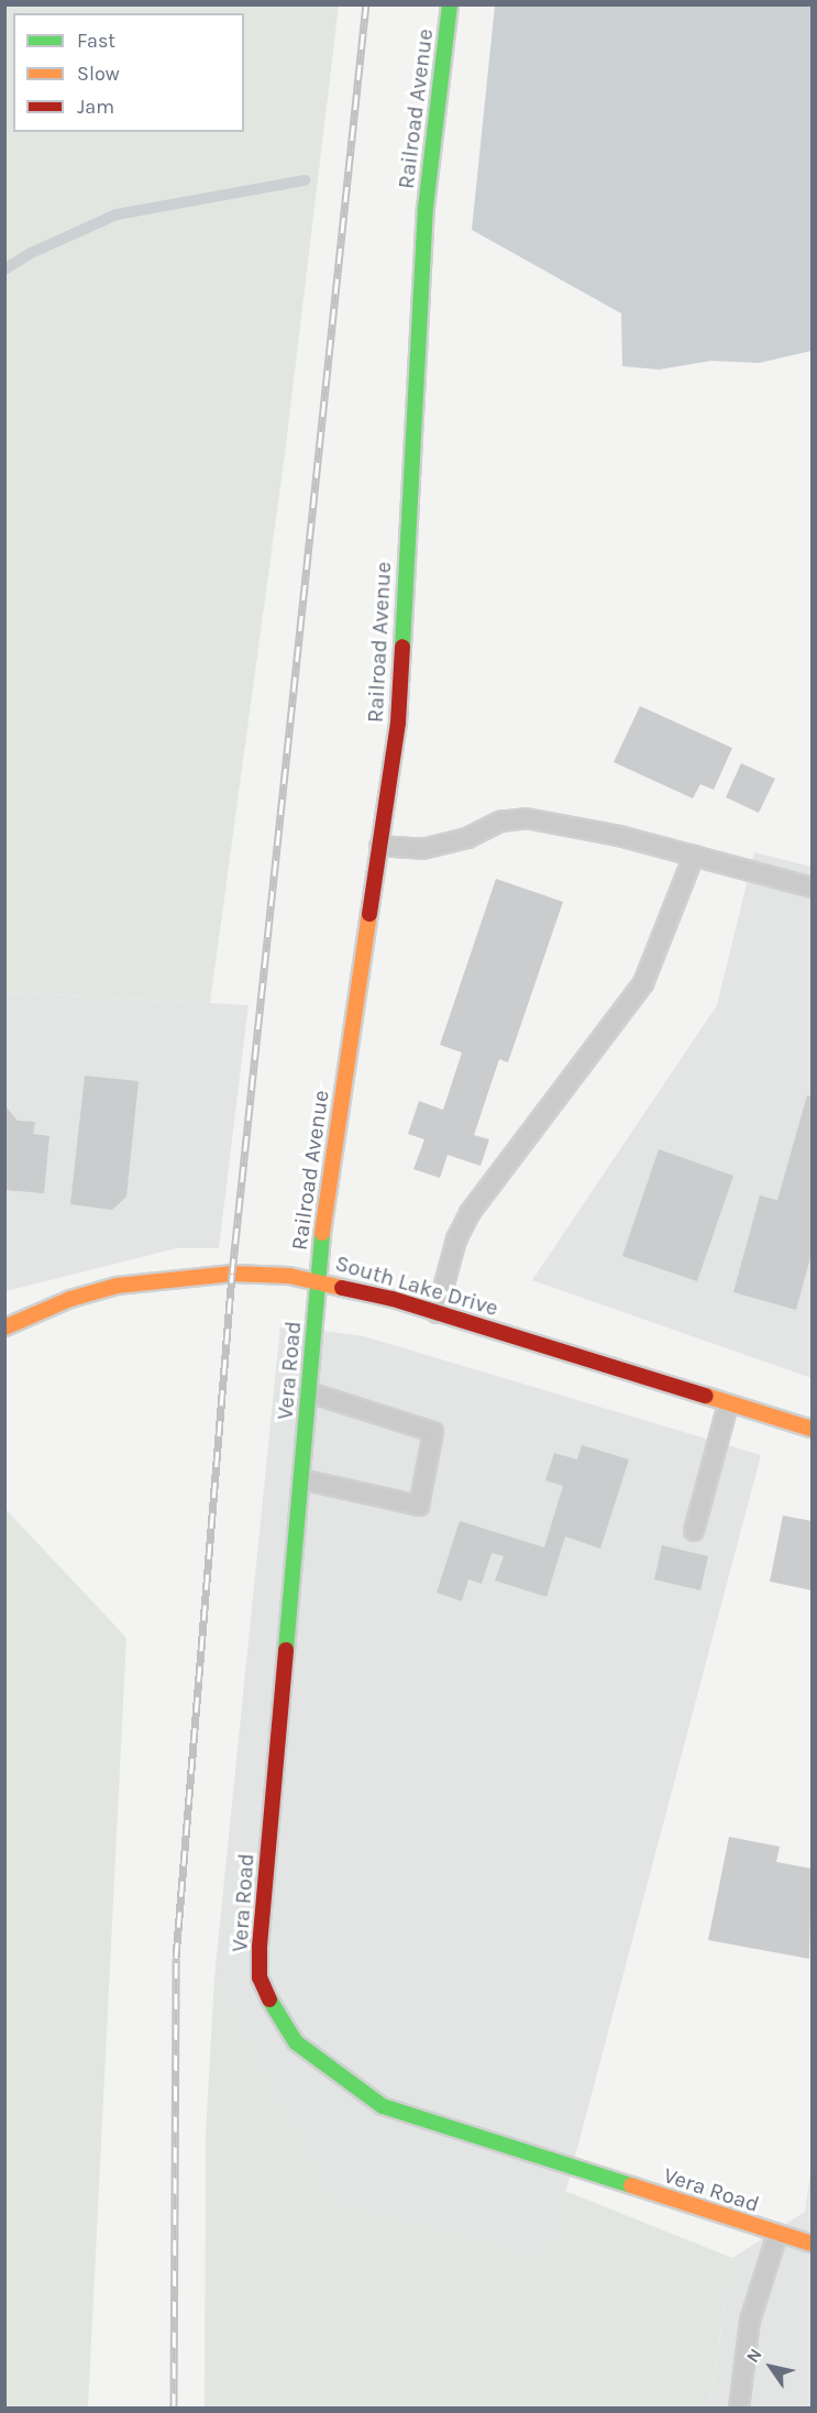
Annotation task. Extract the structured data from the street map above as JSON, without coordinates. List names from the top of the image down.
{
  "streets": {
    "street": ["Railroad Avenue", "South Lake Drive", "Vera Road"]
  },
  "crossings": [
    ["Railroad Avenue", "South Lake Drive"],
    ["Railroad Avenue", "Vera Road"],
    ["South Lake Drive", "Vera Road"]
  ],
  "legend": ["Fast", "Slow", "Jam"],
  "north": "top left"
}
